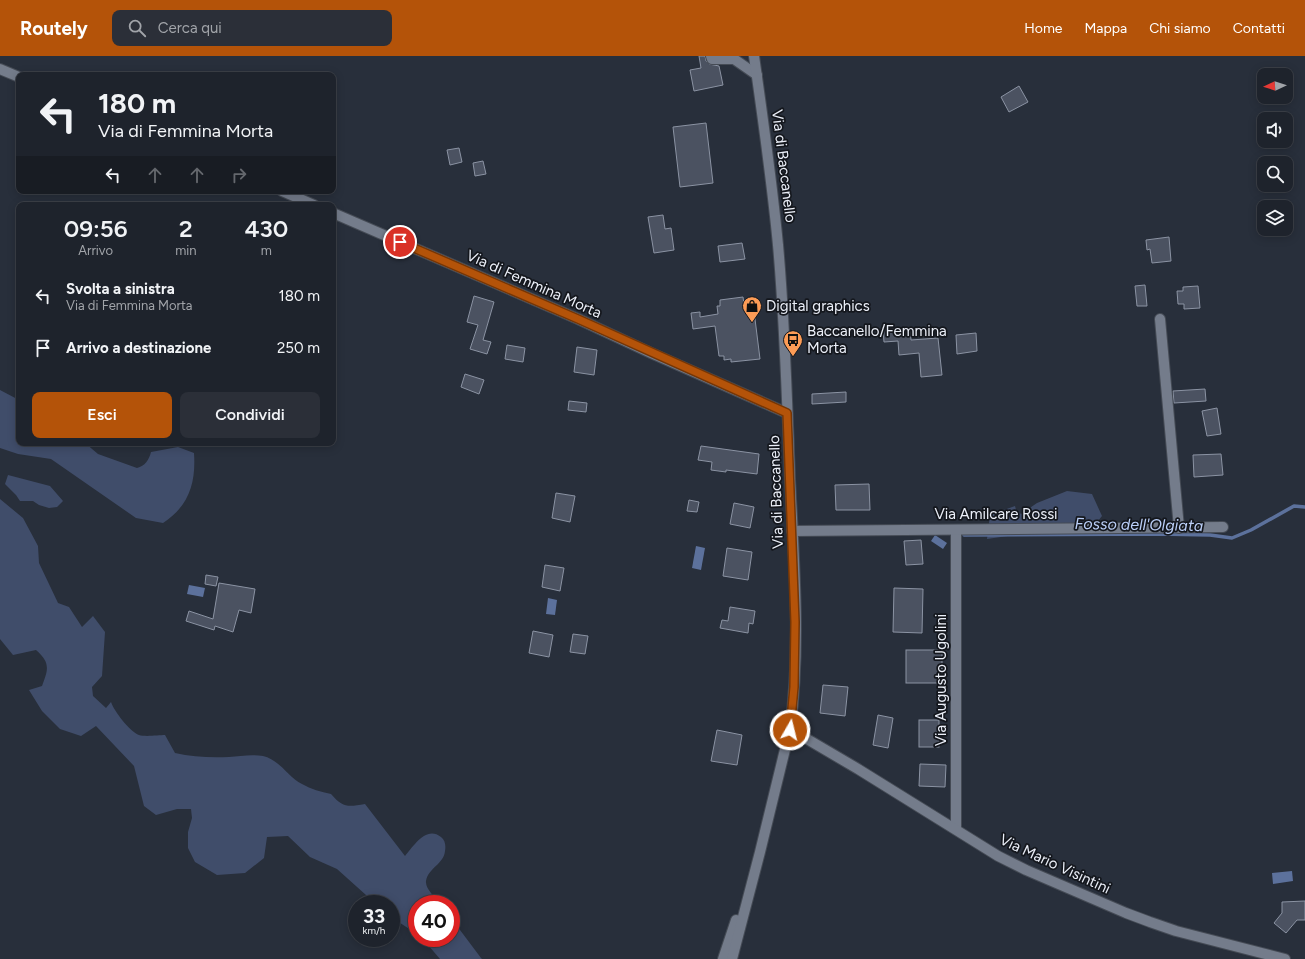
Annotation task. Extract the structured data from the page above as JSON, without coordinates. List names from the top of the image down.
{
  "streets": {
    "street": [
      "Via di Baccanello",
      "Via di Femmina Morta",
      "Via Amilcare Rossi",
      "Via Augusto Ugolini",
      "Via Mario Visintini"
    ]
  },
  "crossings": [
    ["Via di Baccanello", "Via di Femmina Morta"],
    ["Via di Baccanello", "Via Amilcare Rossi"],
    ["Via di Baccanello", "Via Mario Visintini"],
    ["Via Amilcare Rossi", "Via Augusto Ugolini"],
    ["Via Augusto Ugolini", "Via Mario Visintini"]
  ],
  "water": ["Fosso dell'Olgiata"],
  "places": {
    "shop": ["Digital graphics"],
    "bus stop": ["Baccanello/Femmina Morta"]
  },
  "north": "left",
  "page": {
    "header": "Routely",
    "search": "Cerca qui",
    "nav": [
      "Home",
      "Mappa",
      "Chi siamo",
      "Contatti"
    ],
    "turn": ["180 m", "Via di Femmina Morta"],
    "eta": [
      "09:56",
      "Arrivo",
      "2",
      "min",
      "430",
      "m"
    ],
    "list": [
      {
        "name": "Svolta a sinistra",
        "note": "Via di Femmina Morta",
        "value": "180 m"
      },
      {
        "name": "Arrivo a destinazione",
        "value": "250 m"
      }
    ],
    "buttons": ["Esci", "Condividi"],
    "speed": "33 km/h",
    "limit": "40"
  }
}
